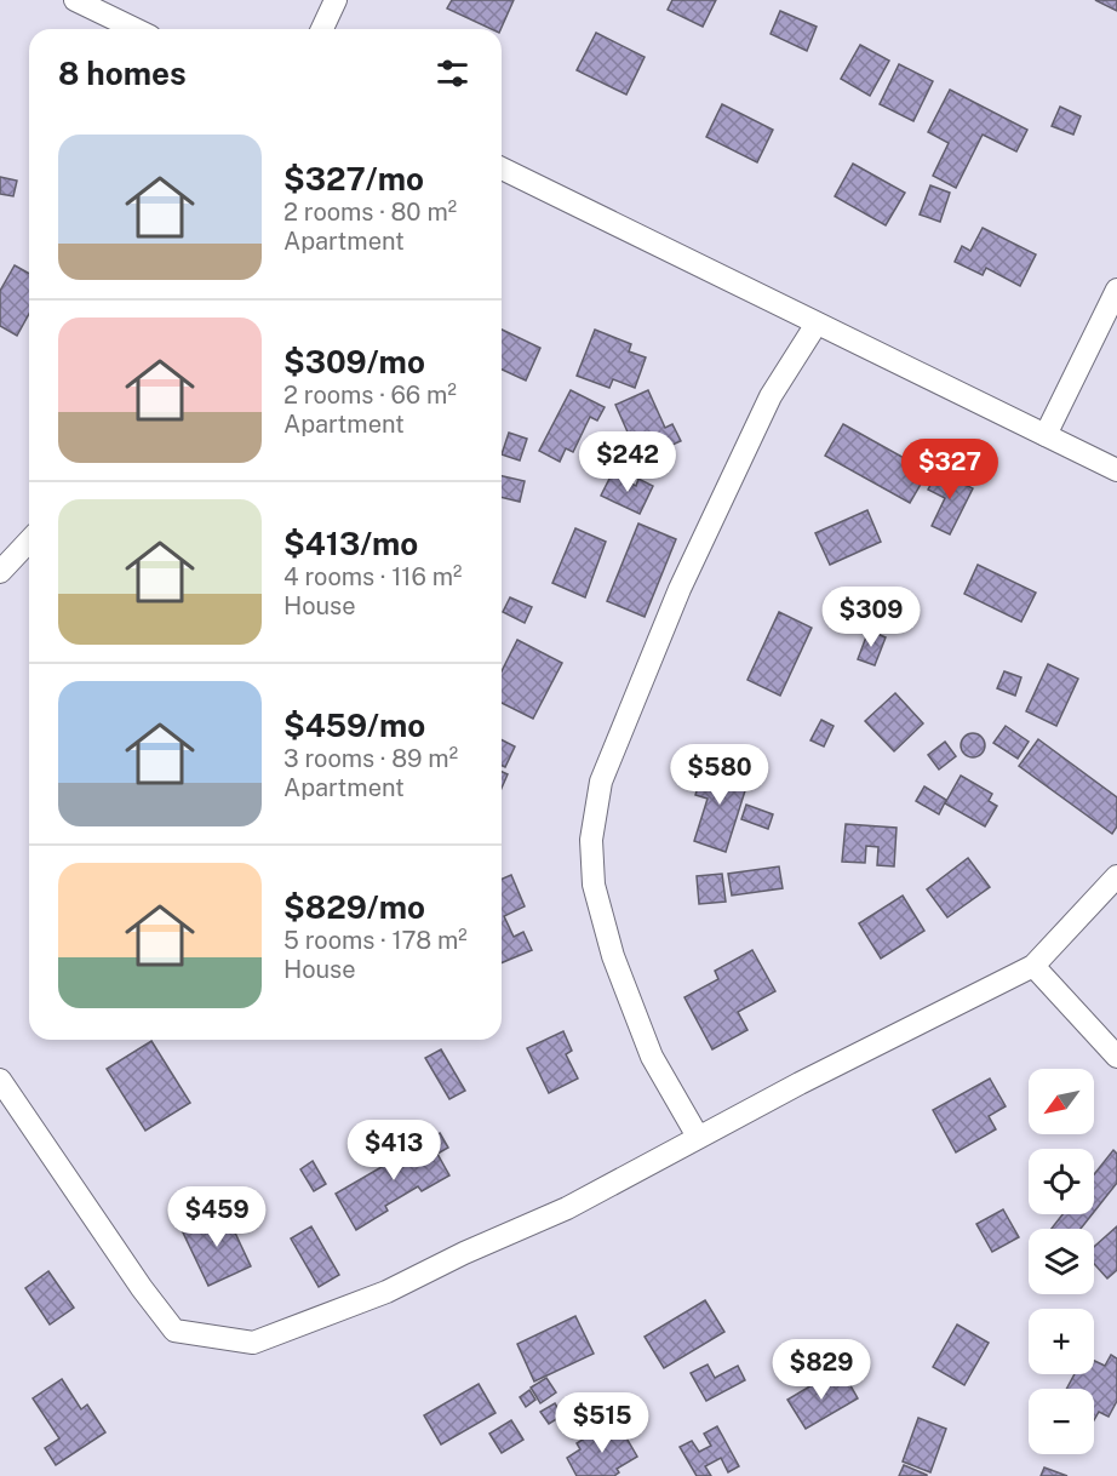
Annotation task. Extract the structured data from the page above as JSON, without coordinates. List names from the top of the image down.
{
  "north": "bottom left",
  "page": {
    "heading": "8 homes",
    "list": [
      {
        "name": "$327/mo",
        "note": "2 rooms · 80 m² · Apartment"
      },
      {
        "name": "$309/mo",
        "note": "2 rooms · 66 m² · Apartment"
      },
      {
        "name": "$413/mo",
        "note": "4 rooms · 116 m² · House"
      },
      {
        "name": "$459/mo",
        "note": "3 rooms · 89 m² · Apartment"
      },
      {
        "name": "$829/mo",
        "note": "5 rooms · 178 m² · House"
      }
    ],
    "price": [
      "$242",
      "$327",
      "$309",
      "$580",
      "$413",
      "$459",
      "$829",
      "$515"
    ],
    "map_buttons": ["+", "−"]
  }
}
